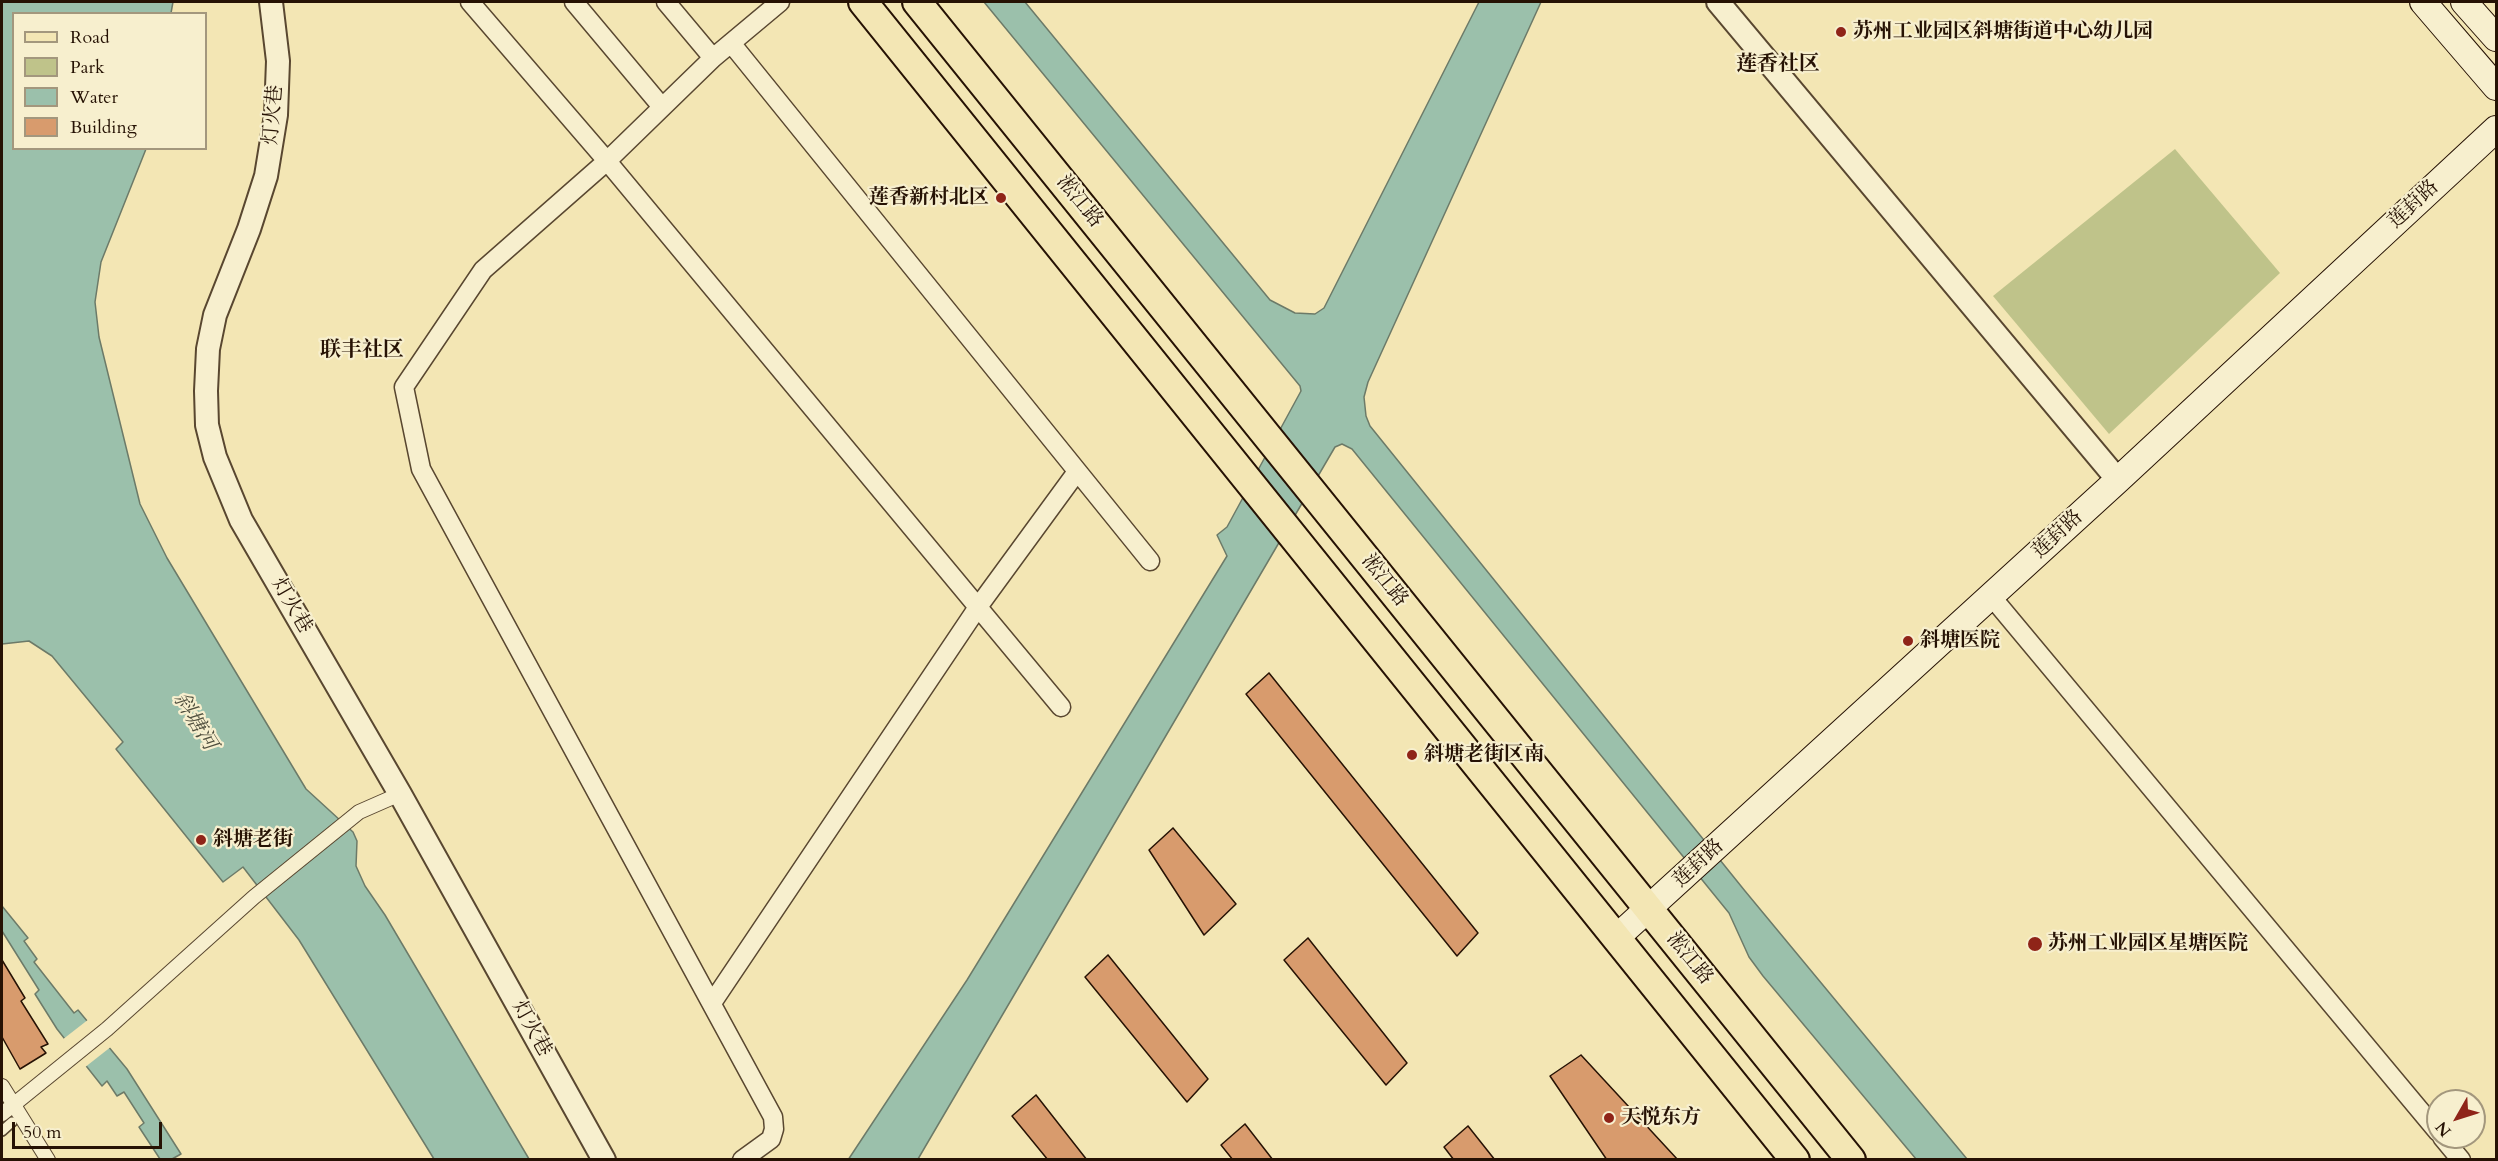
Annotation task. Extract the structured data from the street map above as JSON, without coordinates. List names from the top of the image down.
{
  "streets": {
    "main road": ["淞江路", "莲葑路"],
    "street": ["灯火巷"]
  },
  "crossings": [
    ["淞江路", "莲葑路"]
  ],
  "districts": ["莲香社区", "联丰社区"],
  "water": ["斜塘河"],
  "places": [
    "苏州工业园区斜塘街道中心幼儿园",
    "莲香新村北区",
    "斜塘医院",
    "斜塘老街区南",
    "斜塘老街",
    "苏州工业园区星塘医院",
    "天悦东方"
  ],
  "legend": [
    "Road",
    "Park",
    "Water",
    "Building"
  ],
  "scale_bar": "50 m",
  "north": "bottom left"
}
